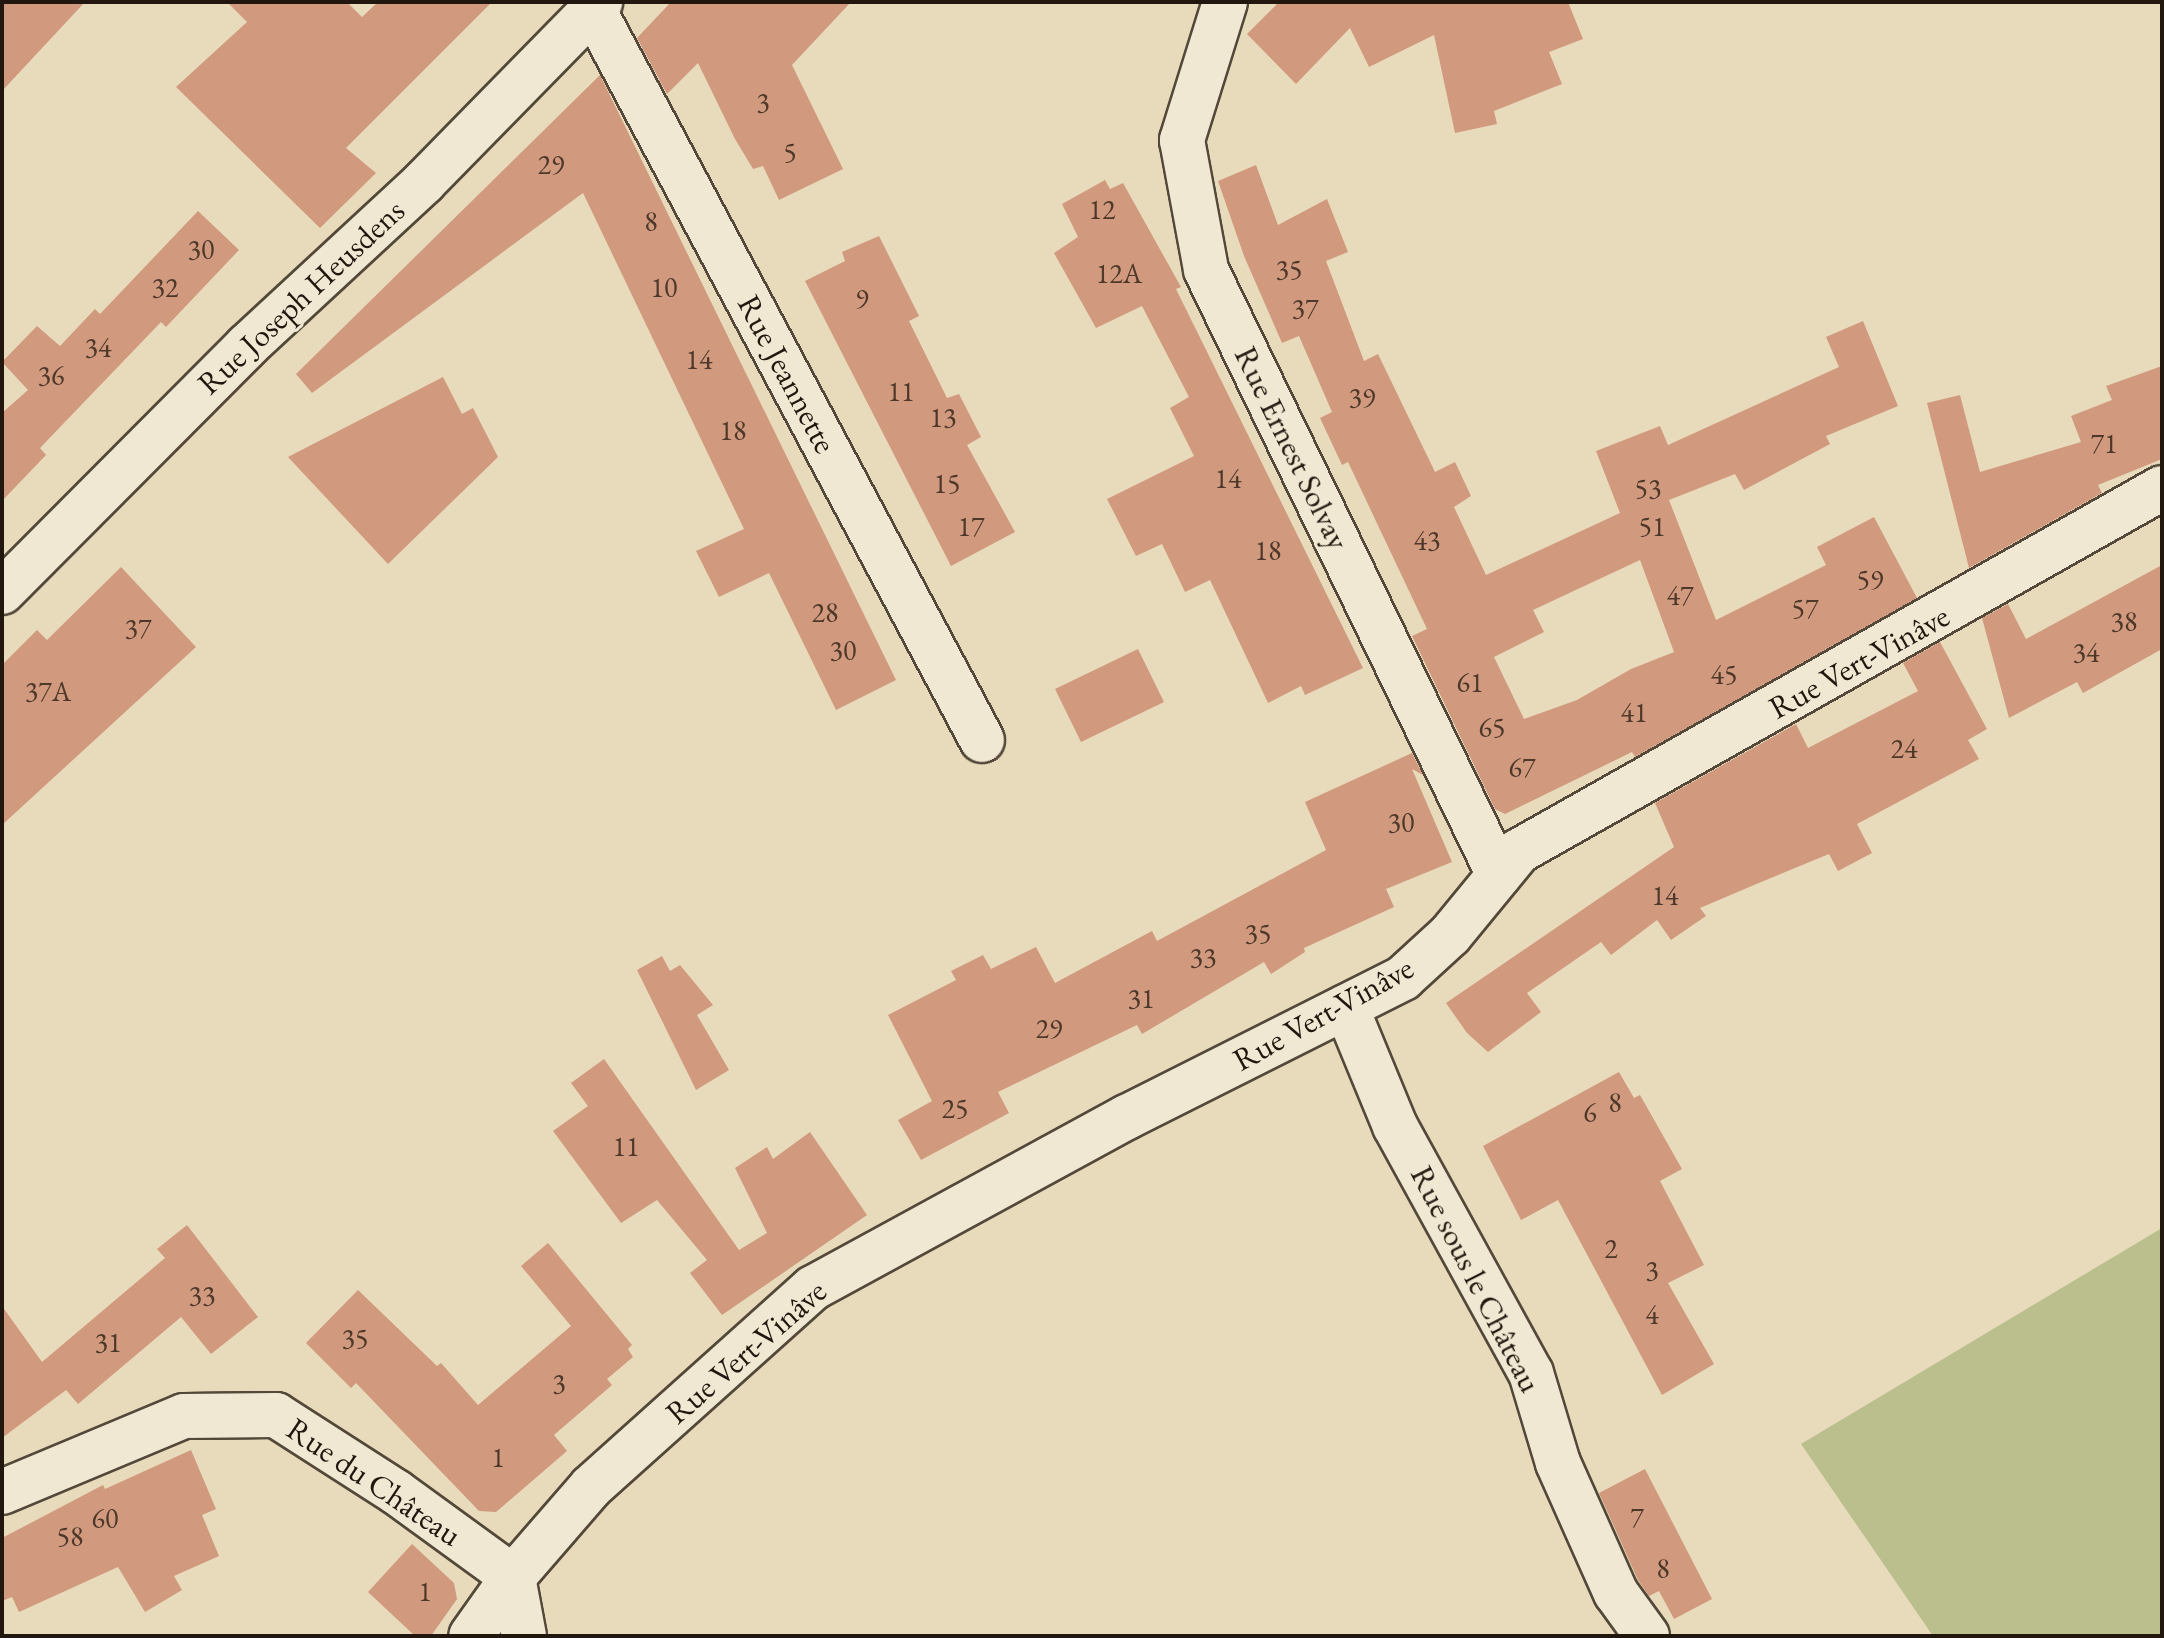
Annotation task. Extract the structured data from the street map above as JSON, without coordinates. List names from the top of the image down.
{
  "streets": {
    "street": [
      "Rue Joseph Heusdens",
      "Rue Jeannette",
      "Rue Ernest Solvay",
      "Rue Vert-Vinâve",
      "Rue sous le Château",
      "Rue du Château"
    ]
  },
  "crossings": [
    ["Rue Joseph Heusdens", "Rue Jeannette"],
    ["Rue Ernest Solvay", "Rue Vert-Vinâve"],
    ["Rue Vert-Vinâve", "Rue sous le Château"],
    ["Rue Vert-Vinâve", "Rue du Château"]
  ],
  "house_numbers": [
    "3",
    "5",
    "29",
    "12",
    "8",
    "30",
    "35",
    "12A",
    "32",
    "10",
    "9",
    "37",
    "34",
    "14",
    "36",
    "11",
    "39",
    "13",
    "18",
    "71",
    "14",
    "15",
    "53",
    "17",
    "51",
    "43",
    "18",
    "59",
    "47",
    "57",
    "28",
    "38",
    "37",
    "30",
    "34",
    "45",
    "61",
    "37A",
    "41",
    "65",
    "24",
    "67",
    "30",
    "14",
    "35",
    "33",
    "31",
    "29",
    "8",
    "25",
    "6",
    "11",
    "2",
    "3",
    "33",
    "4",
    "35",
    "31",
    "3",
    "1",
    "7",
    "60",
    "58",
    "8",
    "1"
  ]
}
